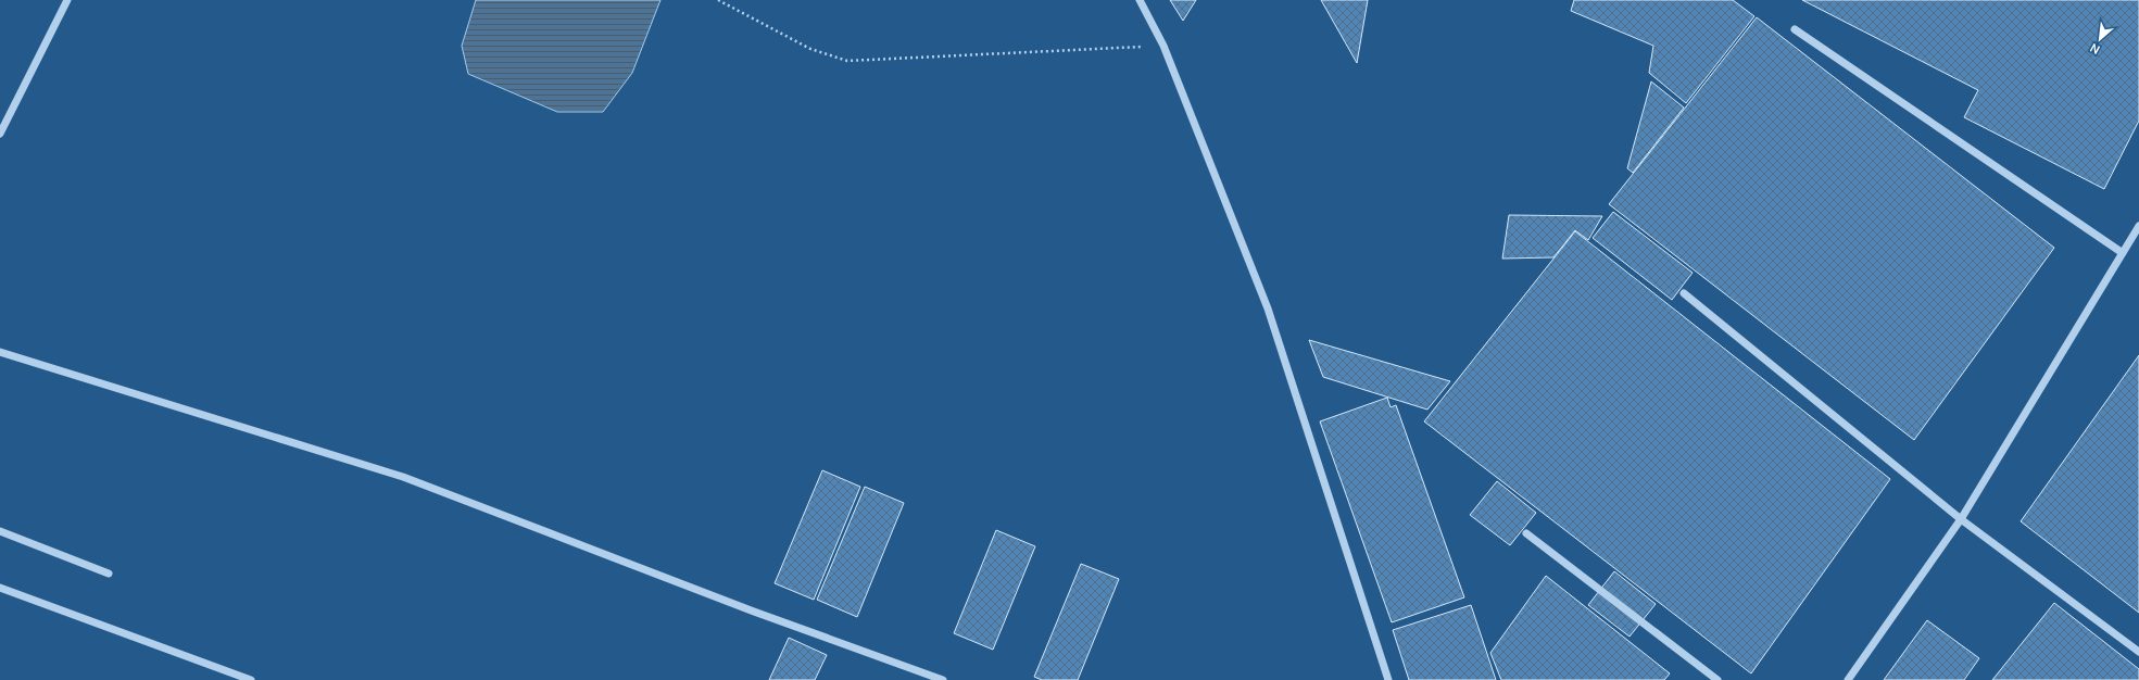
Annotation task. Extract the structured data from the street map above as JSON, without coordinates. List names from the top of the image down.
{
  "north": "bottom left"
}
